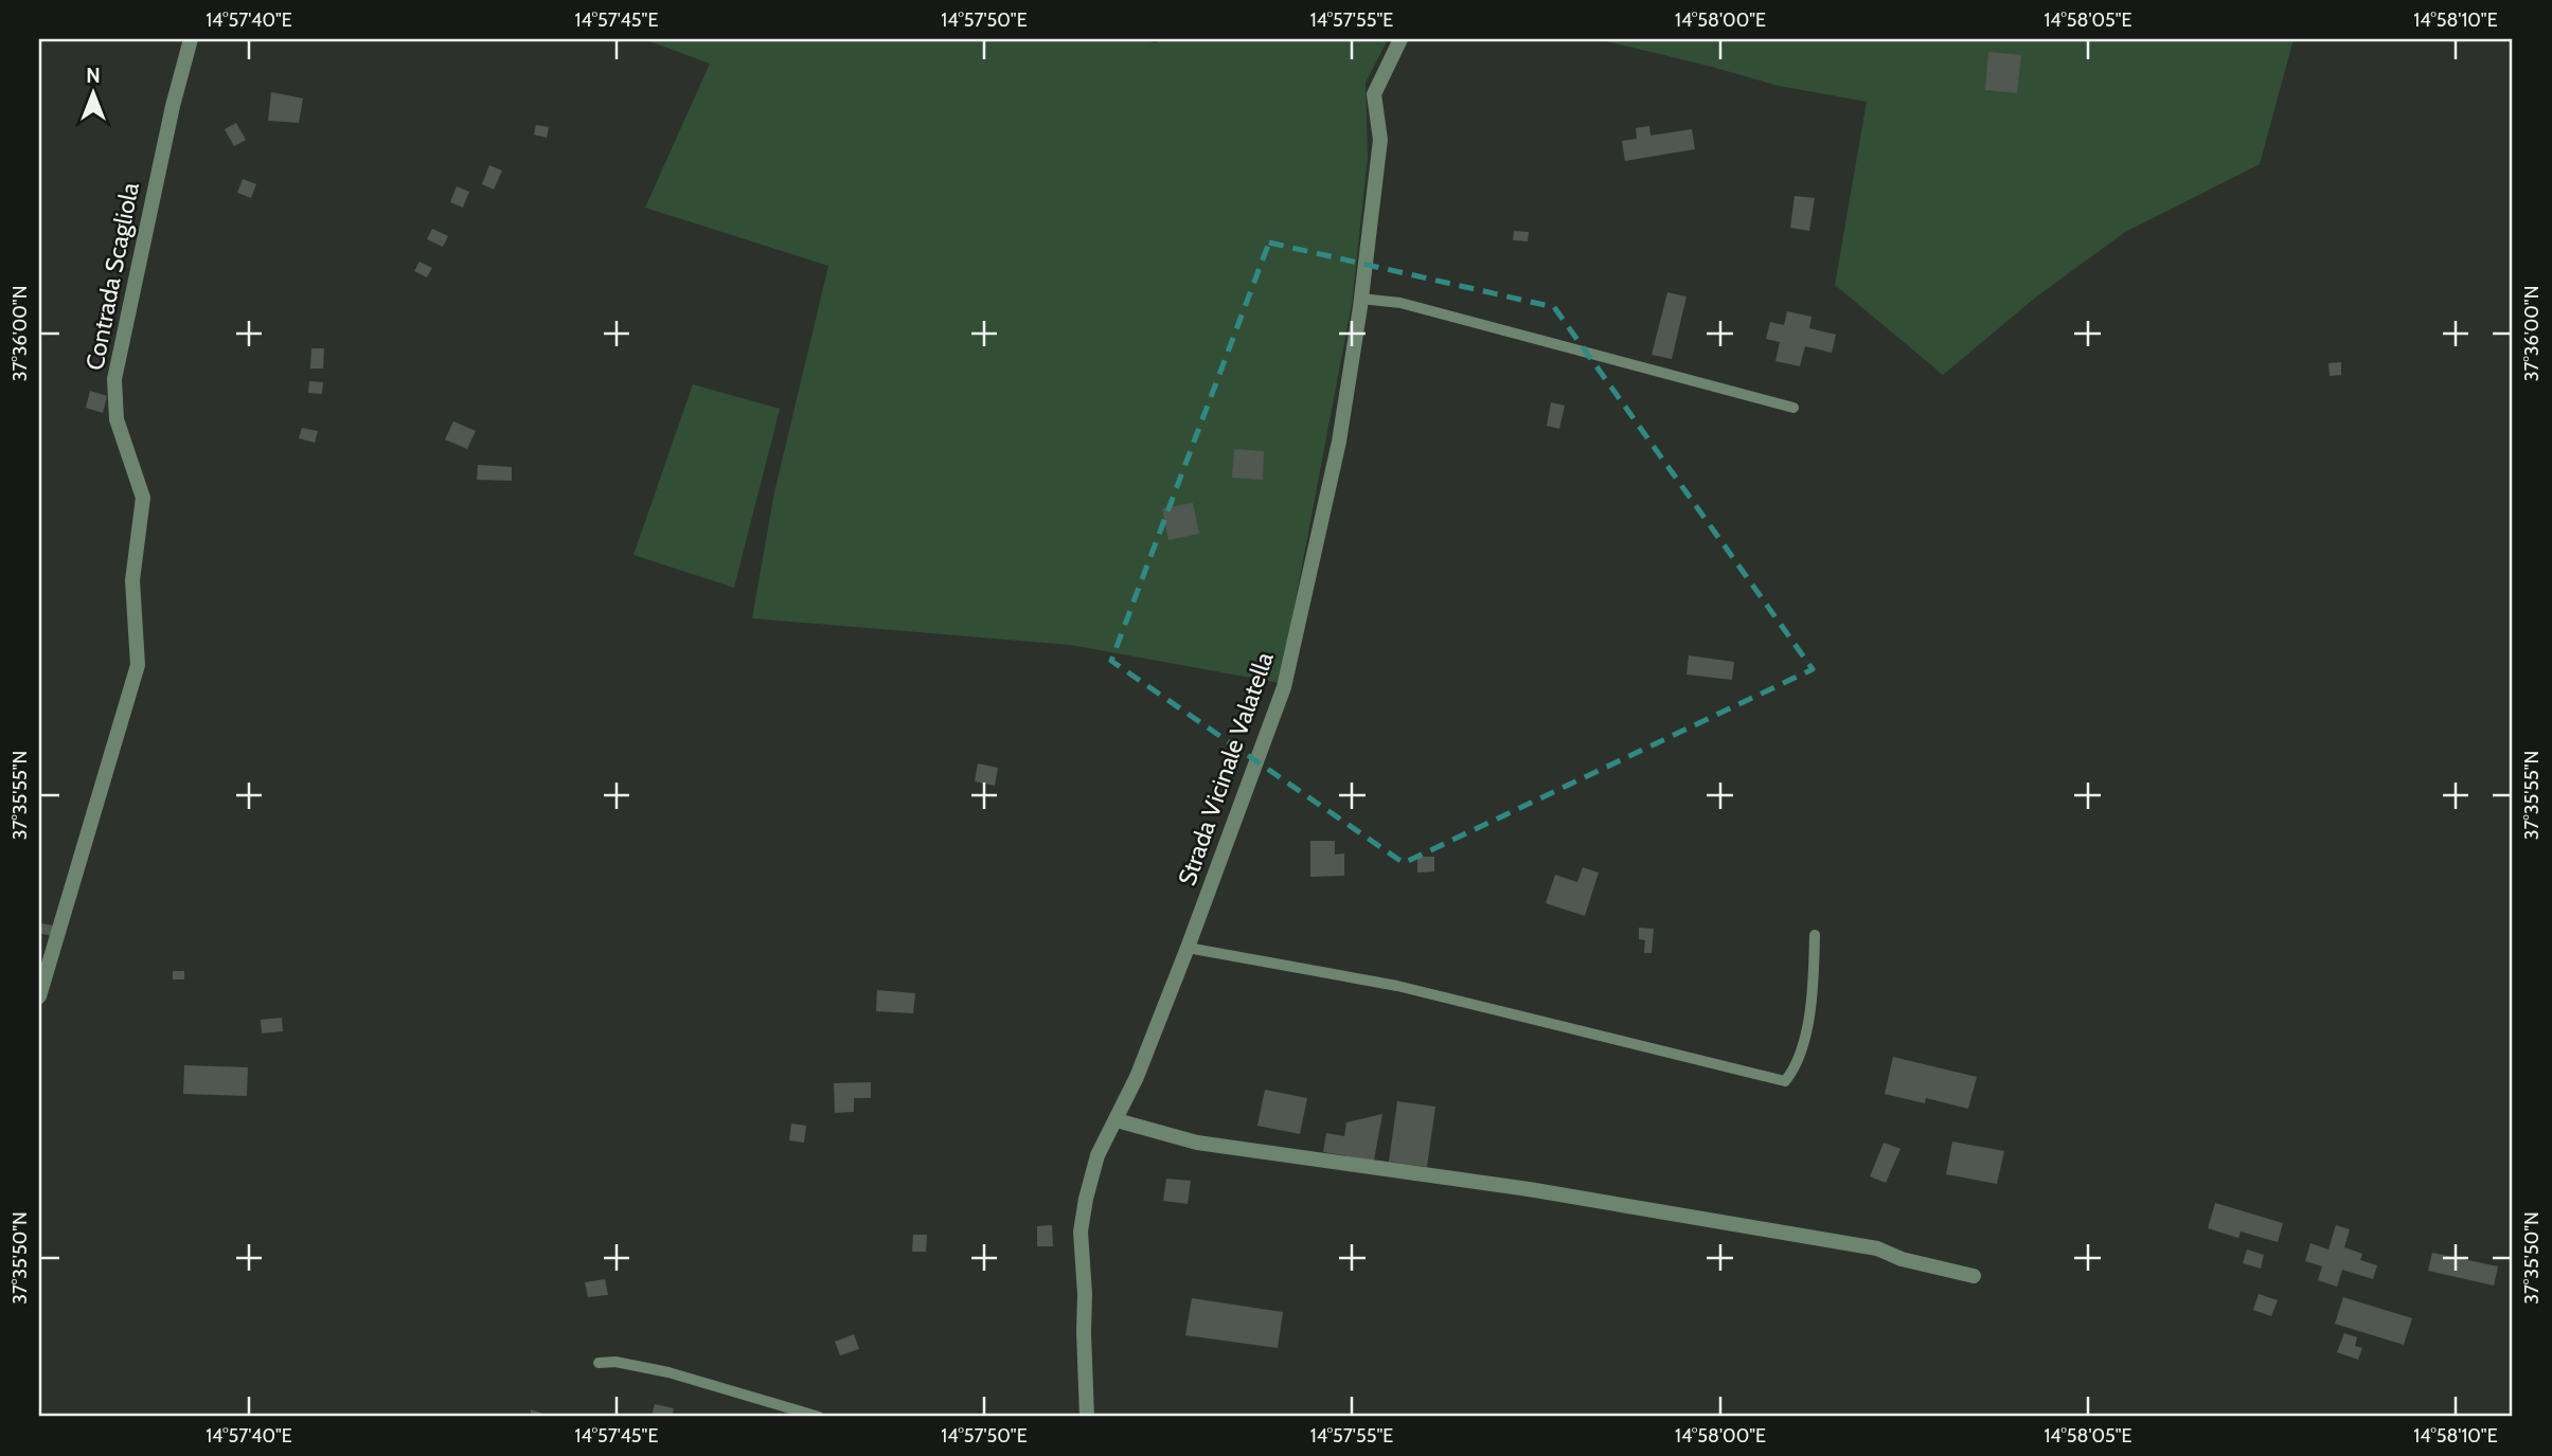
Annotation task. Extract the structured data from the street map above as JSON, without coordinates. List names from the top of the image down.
{
  "streets": {
    "street": ["Contrada Scagliola", "Strada Vicinale Valatella"]
  },
  "north": "top",
  "coordinates": [
    "14°57'40\"E",
    "14°57'45\"E",
    "14°57'50\"E",
    "14°57'55\"E",
    "14°58'00\"E",
    "14°58'05\"E",
    "14°58'10\"E",
    "37°36'00\"N",
    "37°35'55\"N",
    "37°35'50\"N"
  ]
}
